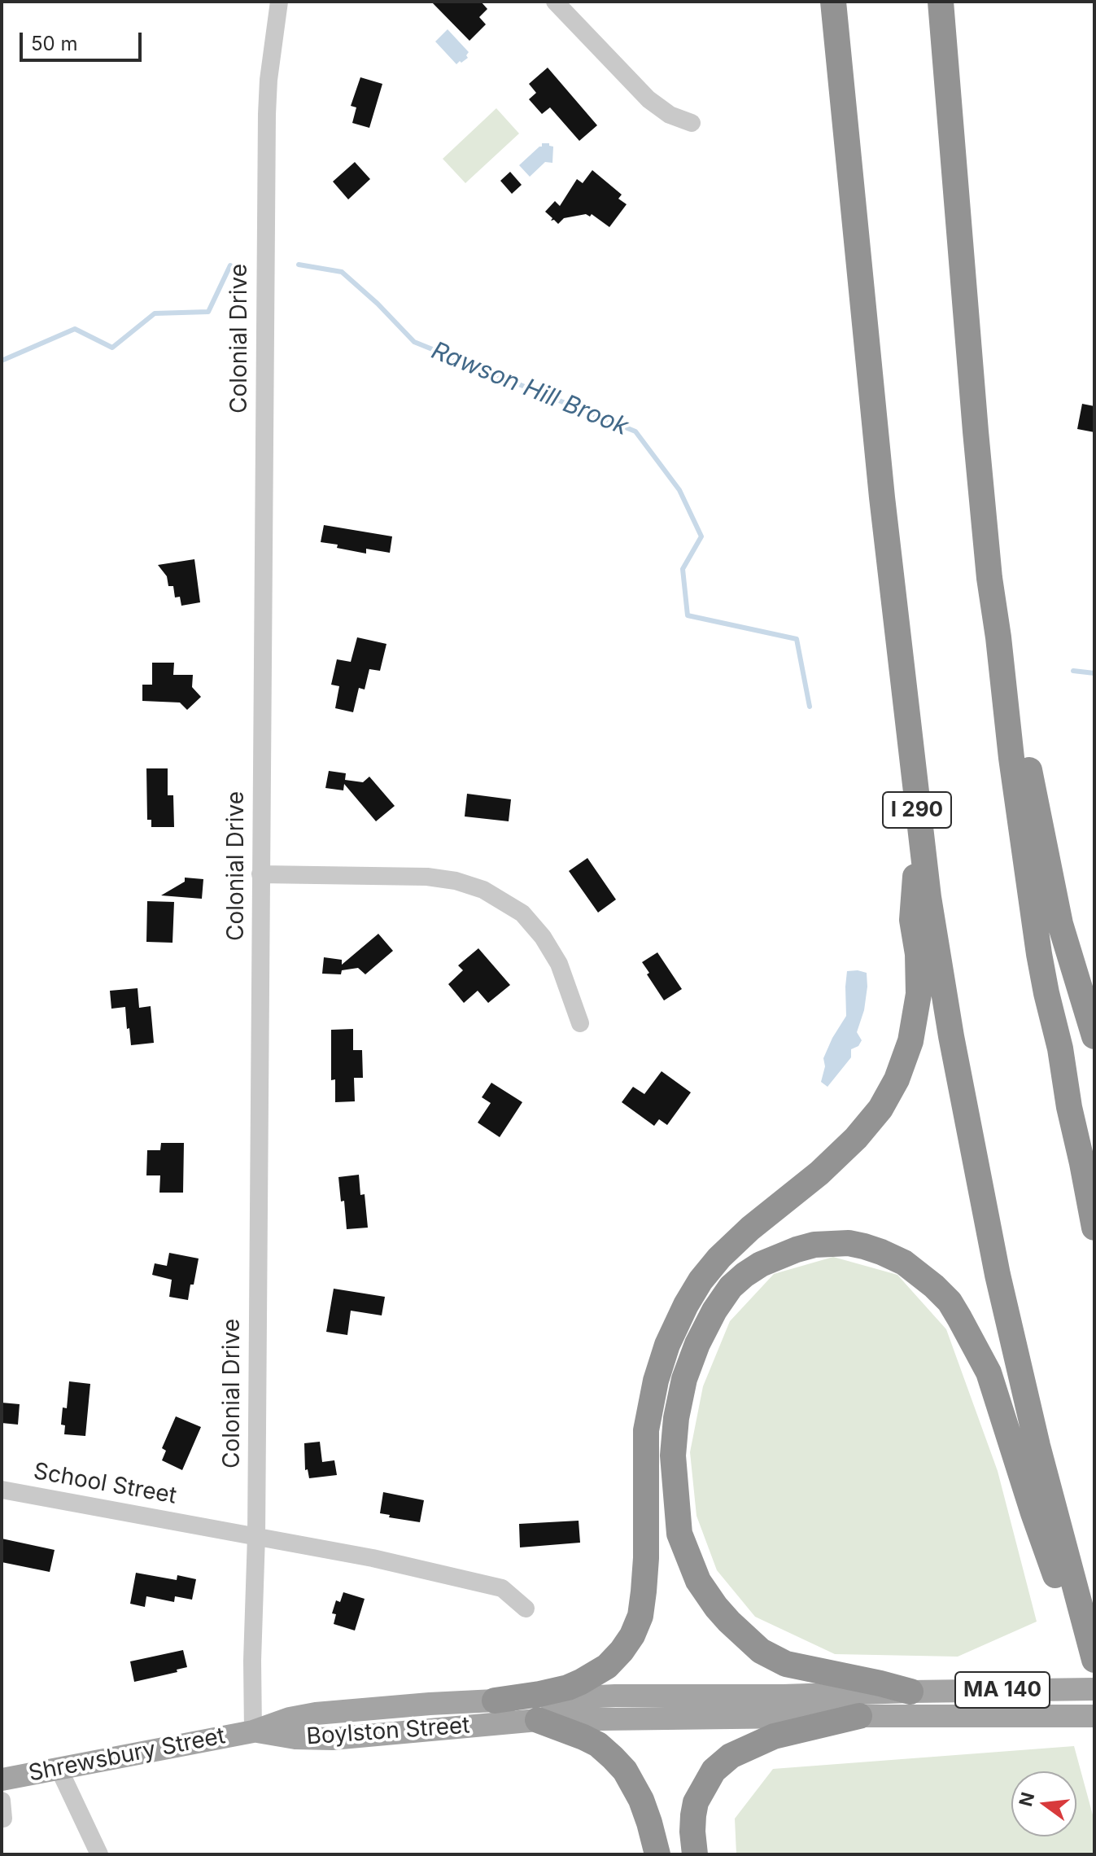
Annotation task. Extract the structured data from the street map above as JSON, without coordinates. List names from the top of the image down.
{
  "streets": {
    "highway": ["I 290"],
    "main road": ["MA 140", "Boylston Street", "Shrewsbury Street"],
    "street": ["Colonial Drive", "School Street"]
  },
  "crossings": [
    ["Colonial Drive", "School Street"],
    ["Colonial Drive", "Boylston Street"],
    ["Colonial Drive", "Shrewsbury Street"],
    ["Boylston Street", "Shrewsbury Street"]
  ],
  "water": ["Rawson Hill Brook"],
  "scale_bar": "50 m",
  "north": "left"
}
